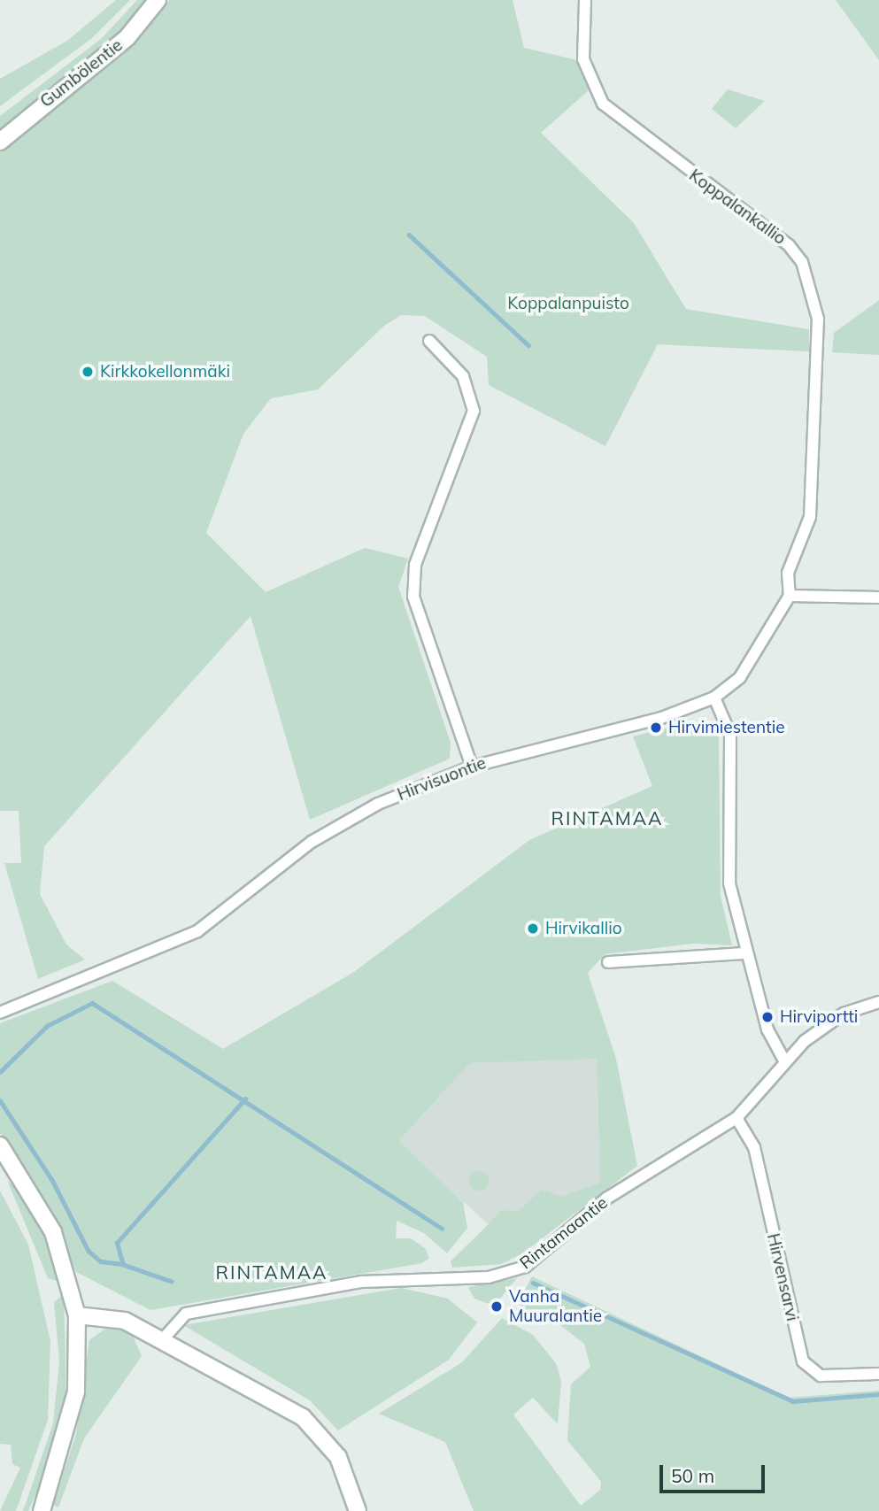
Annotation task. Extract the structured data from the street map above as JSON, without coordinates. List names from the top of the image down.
{
  "streets": {
    "main road": ["Gumbölentie"],
    "street": [
      "Koppalankallio",
      "Hirvisuontie",
      "Rintamaantie",
      "Hirvensarvi"
    ]
  },
  "crossings": [
    ["Koppalankallio", "Hirvisuontie"],
    ["Rintamaantie", "Hirvensarvi"]
  ],
  "districts": ["RINTAMAA", "RINTAMAA"],
  "parks": ["Koppalanpuisto"],
  "places": [
    "Kirkkokellonmäki",
    "Hirvimiestentie",
    "Hirvikallio",
    "Hirviportti",
    "Vanha Muuralantie"
  ],
  "scale_bar": "50 m"
}
